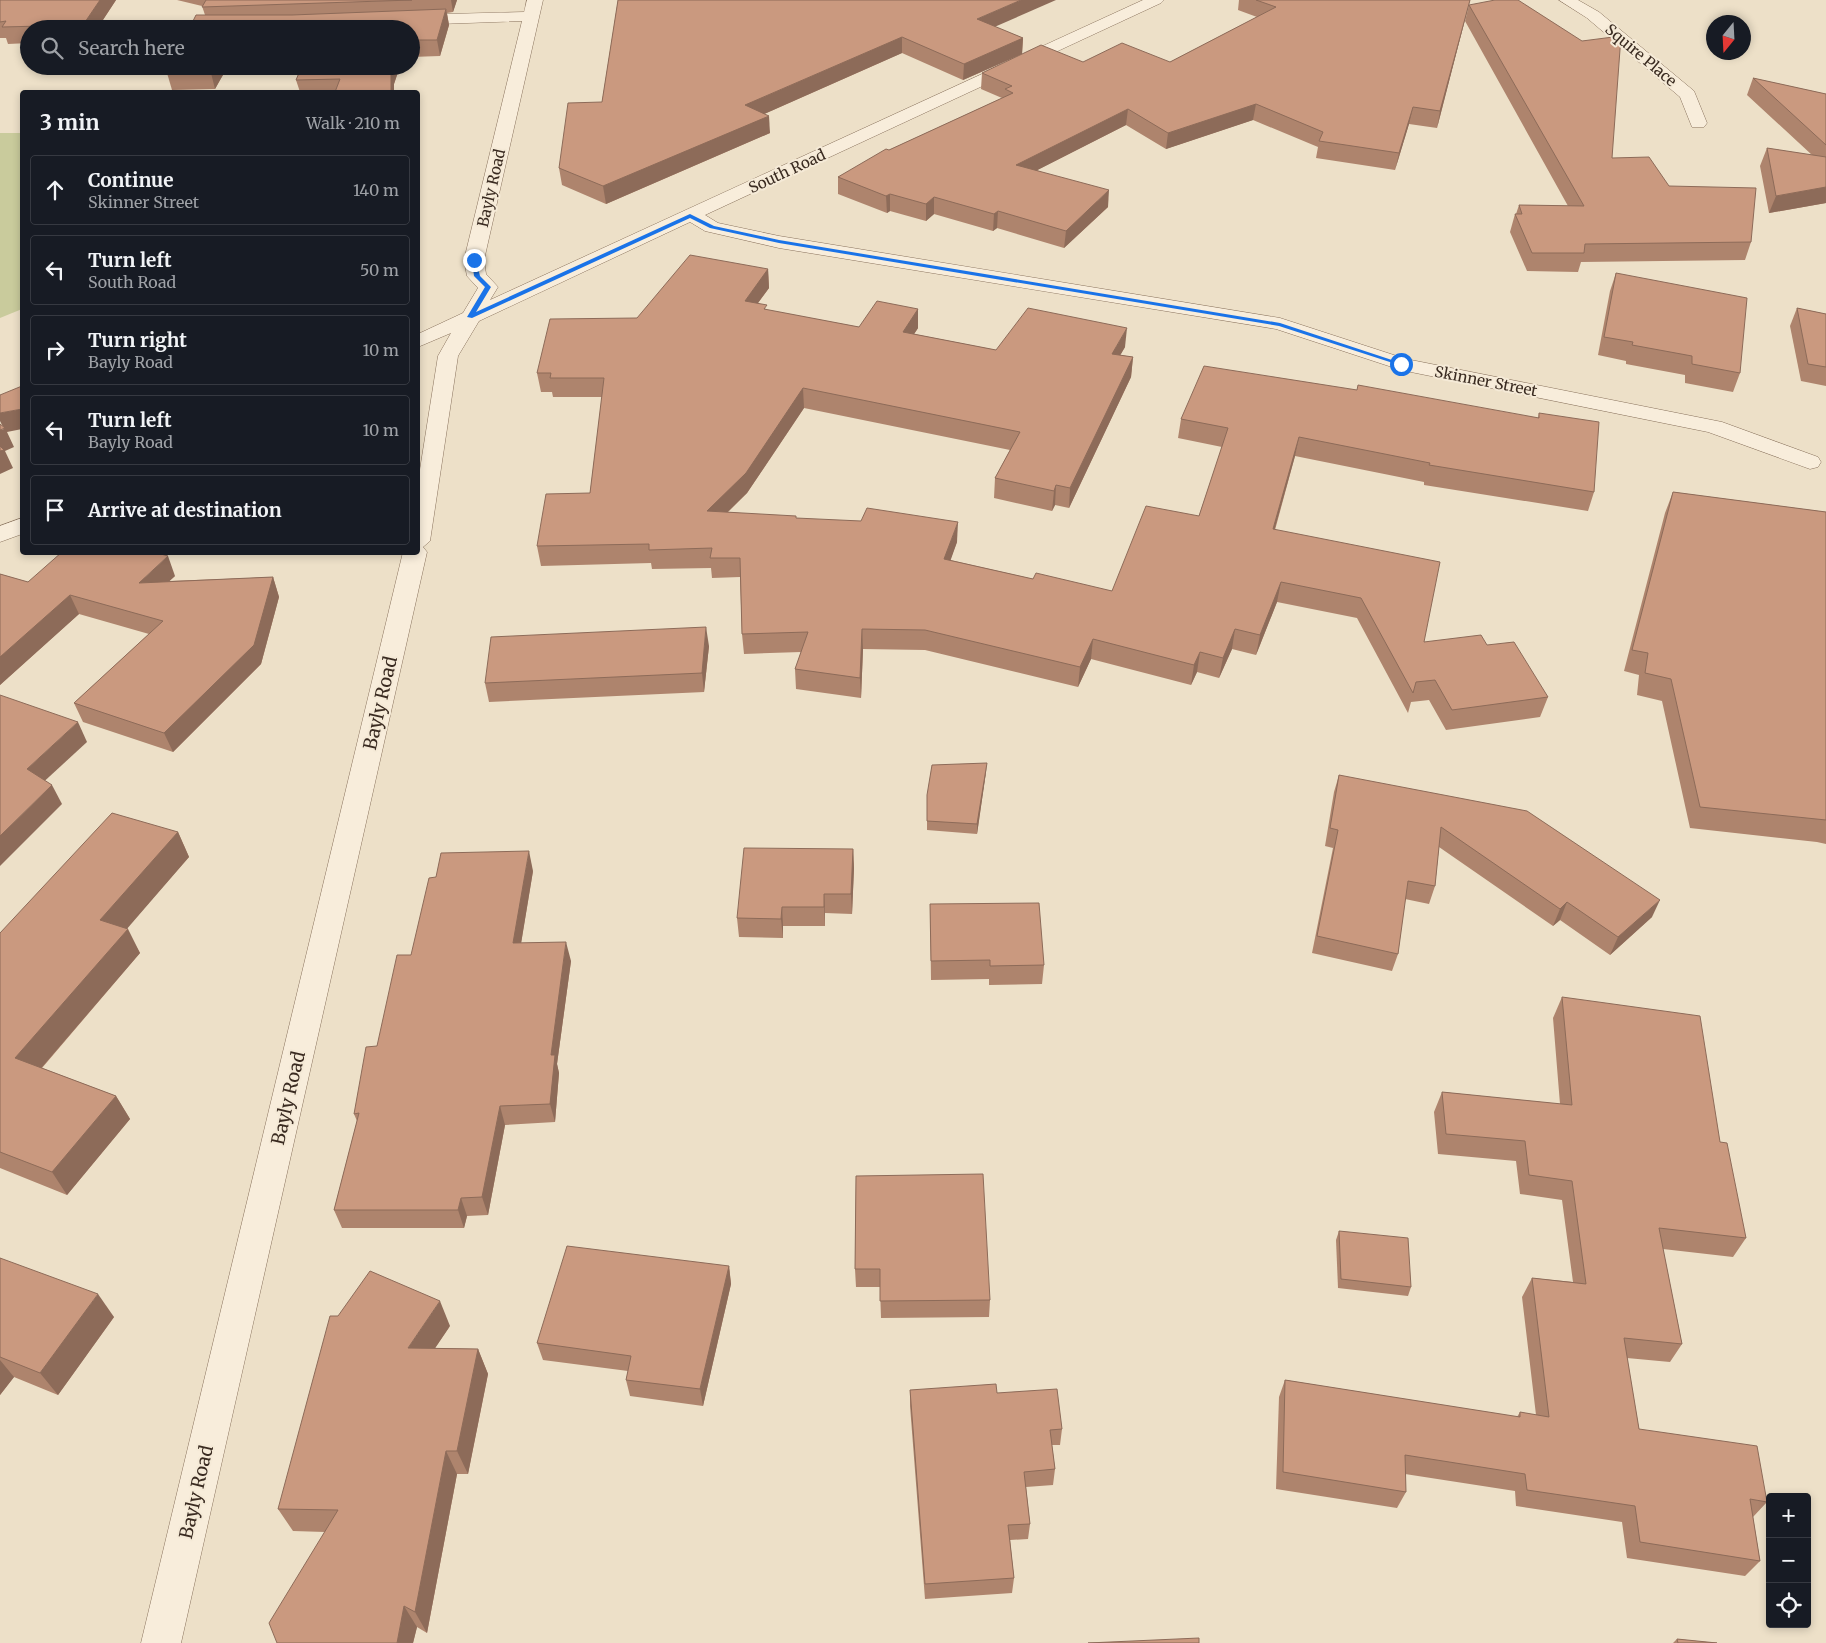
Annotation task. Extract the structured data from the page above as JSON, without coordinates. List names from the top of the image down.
{
  "streets": {
    "street": [
      "Squire Place",
      "South Road",
      "Bayly Road",
      "Skinner Street"
    ]
  },
  "crossings": [
    ["South Road", "Bayly Road"],
    ["South Road", "Skinner Street"]
  ],
  "north": "bottom",
  "page": {
    "search": "Search here",
    "heading": ["3 min", "Walk · 210 m"],
    "list": [
      ["Continue", "Skinner Street", "140 m"],
      ["Turn left", "South Road", "50 m"],
      ["Turn right", "Bayly Road", "10 m"],
      ["Turn left", "Bayly Road", "10 m"],
      "Arrive at destination"
    ],
    "map_buttons": ["+", "−"]
  }
}
